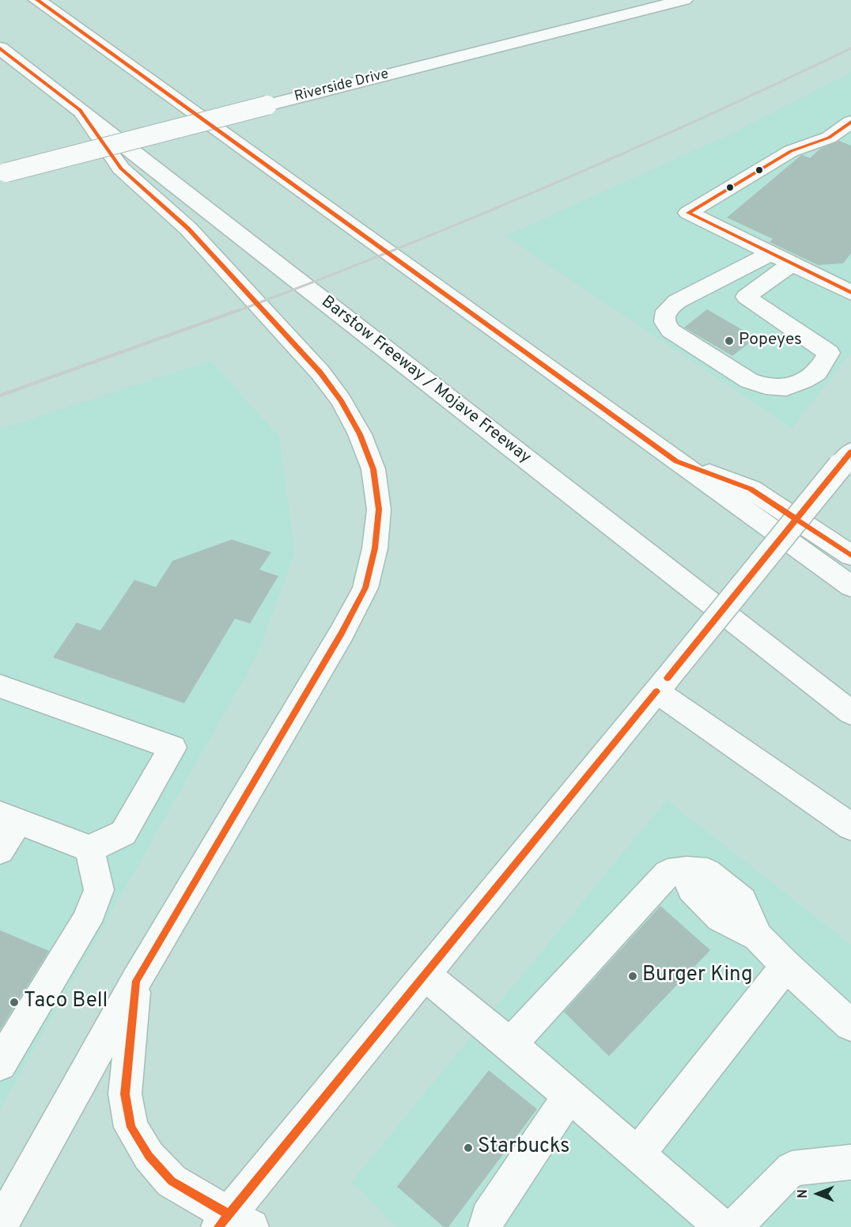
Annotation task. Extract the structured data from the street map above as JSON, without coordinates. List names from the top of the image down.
{
  "streets": {
    "main road": ["Riverside Drive", "Barstow Freeway / Mojave Freeway"]
  },
  "places": [
    "Popeyes",
    "Burger King",
    "Taco Bell",
    "Starbucks"
  ],
  "north": "left"
}
